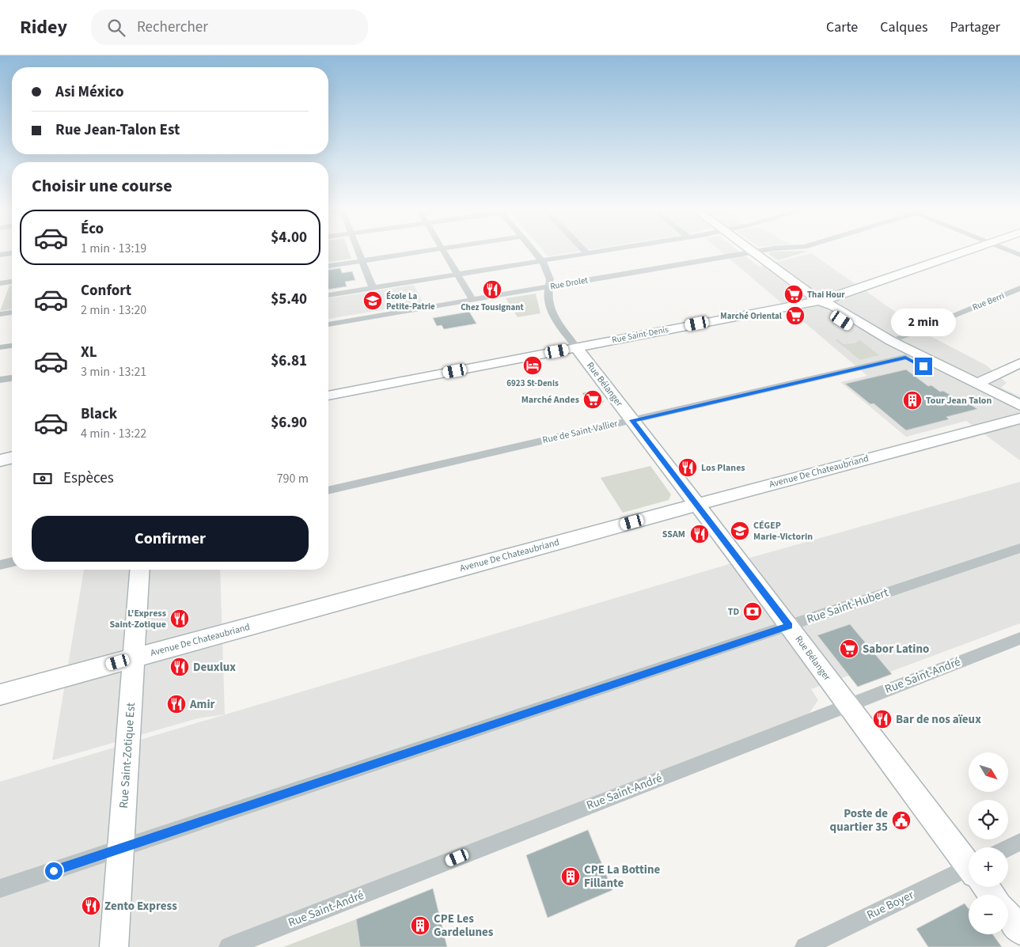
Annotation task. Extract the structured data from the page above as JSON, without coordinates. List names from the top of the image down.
{
  "streets": {
    "main road": [
      "Rue Saint-Denis",
      "Rue Bélanger",
      "Avenue De Chateaubriand",
      "Rue Saint-Zotique Est"
    ],
    "street": [
      "Rue Drolet",
      "Rue Berri",
      "Rue de Saint-Vallier",
      "Rue Saint-Hubert",
      "Rue Saint-André",
      "Rue Boyer"
    ]
  },
  "crossings": [
    ["Rue Drolet", "Rue Bélanger"],
    ["Rue Saint-Denis", "Rue Bélanger"],
    ["Rue Bélanger", "Rue de Saint-Vallier"],
    ["Rue Bélanger", "Avenue De Chateaubriand"],
    ["Rue Bélanger", "Rue Saint-Hubert"],
    ["Rue Bélanger", "Rue Saint-André"],
    ["Avenue De Chateaubriand", "Rue Saint-Zotique Est"],
    ["Rue Saint-Hubert", "Rue Saint-Zotique Est"]
  ],
  "places": {
    "restaurant": [
      "Chez Tousignant",
      "Los Planes",
      "SSAM",
      "L'Express Saint-Zotique",
      "Deuxlux",
      "Amir",
      "Bar de nos aïeux",
      "Zento Express"
    ],
    "supermarket": [
      "Thai Hour",
      "Marché Oriental",
      "Marché Andes",
      "Sabor Latino"
    ],
    "school or university": ["École La Petite-Patrie", "CÉGEP Marie-Victorin"],
    "hotel": ["6923 St-Denis"],
    "building": ["Tour Jean Talon", "CPE La Bottine Fillante", "CPE Les Gardelunes"],
    "bank": ["TD"],
    "public building": ["Poste de quartier 35"]
  },
  "north": "bottom right",
  "page": {
    "header": "Ridey",
    "search": "Rechercher",
    "nav": ["Carte", "Calques", "Partager"],
    "banner": ["Asi México", "Rue Jean-Talon Est"],
    "heading": "Choisir une course",
    "list": [
      {
        "name": "Éco",
        "note": "1 min · 13:19",
        "value": "$4.00"
      },
      {
        "name": "Confort",
        "note": "2 min · 13:20",
        "value": "$5.40"
      },
      {
        "name": "XL",
        "note": "3 min · 13:21",
        "value": "$6.81"
      },
      {
        "name": "Black",
        "note": "4 min · 13:22",
        "value": "$6.90"
      }
    ],
    "bubble": "2 min",
    "pay": ["Espèces", "790 m"],
    "buttons": "Confirmer",
    "map_buttons": ["+", "−"]
  }
}
